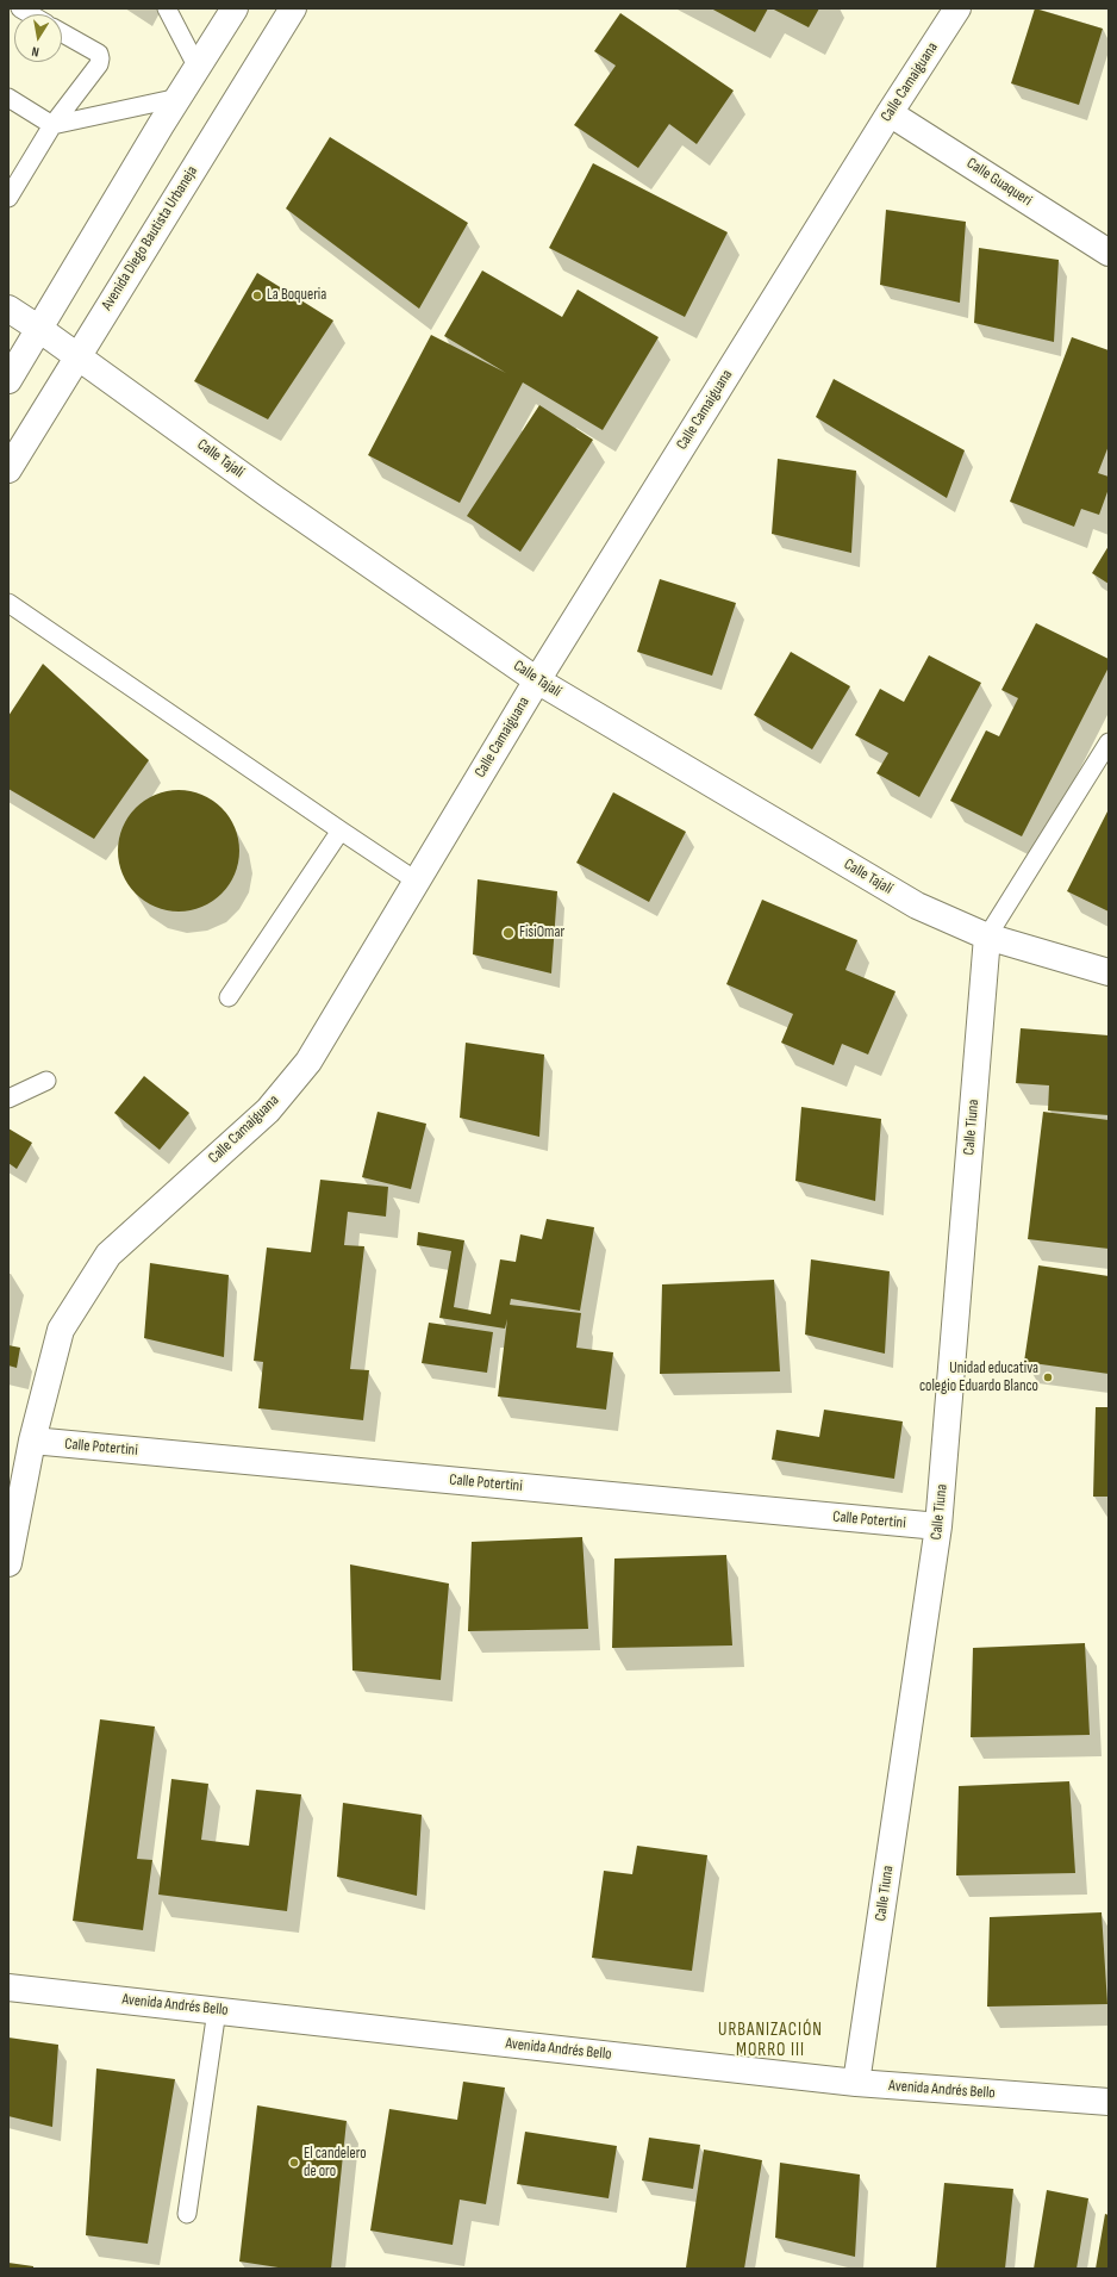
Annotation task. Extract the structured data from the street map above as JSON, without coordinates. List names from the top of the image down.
{
  "streets": {
    "street": [
      "Calle Camaiguana",
      "Calle Guaqueri",
      "Avenida Diego Bautista Urbaneja",
      "Calle Tajalí",
      "Calle Tiuna",
      "Calle Potertini",
      "Avenida Andrés Bello"
    ]
  },
  "crossings": [
    ["Calle Camaiguana", "Calle Guaqueri"],
    ["Calle Camaiguana", "Calle Tajalí"],
    ["Calle Camaiguana", "Calle Potertini"],
    ["Avenida Diego Bautista Urbaneja", "Calle Tajalí"],
    ["Calle Tajalí", "Calle Tiuna"],
    ["Calle Tiuna", "Calle Potertini"],
    ["Calle Tiuna", "Avenida Andrés Bello"]
  ],
  "districts": ["URBANIZACIÓN MORRO III"],
  "places": [
    "La Boqueria",
    "FisiOmar",
    "Unidad educativa colegio Eduardo Blanco",
    "El candelero de oro"
  ],
  "north": "bottom"
}
